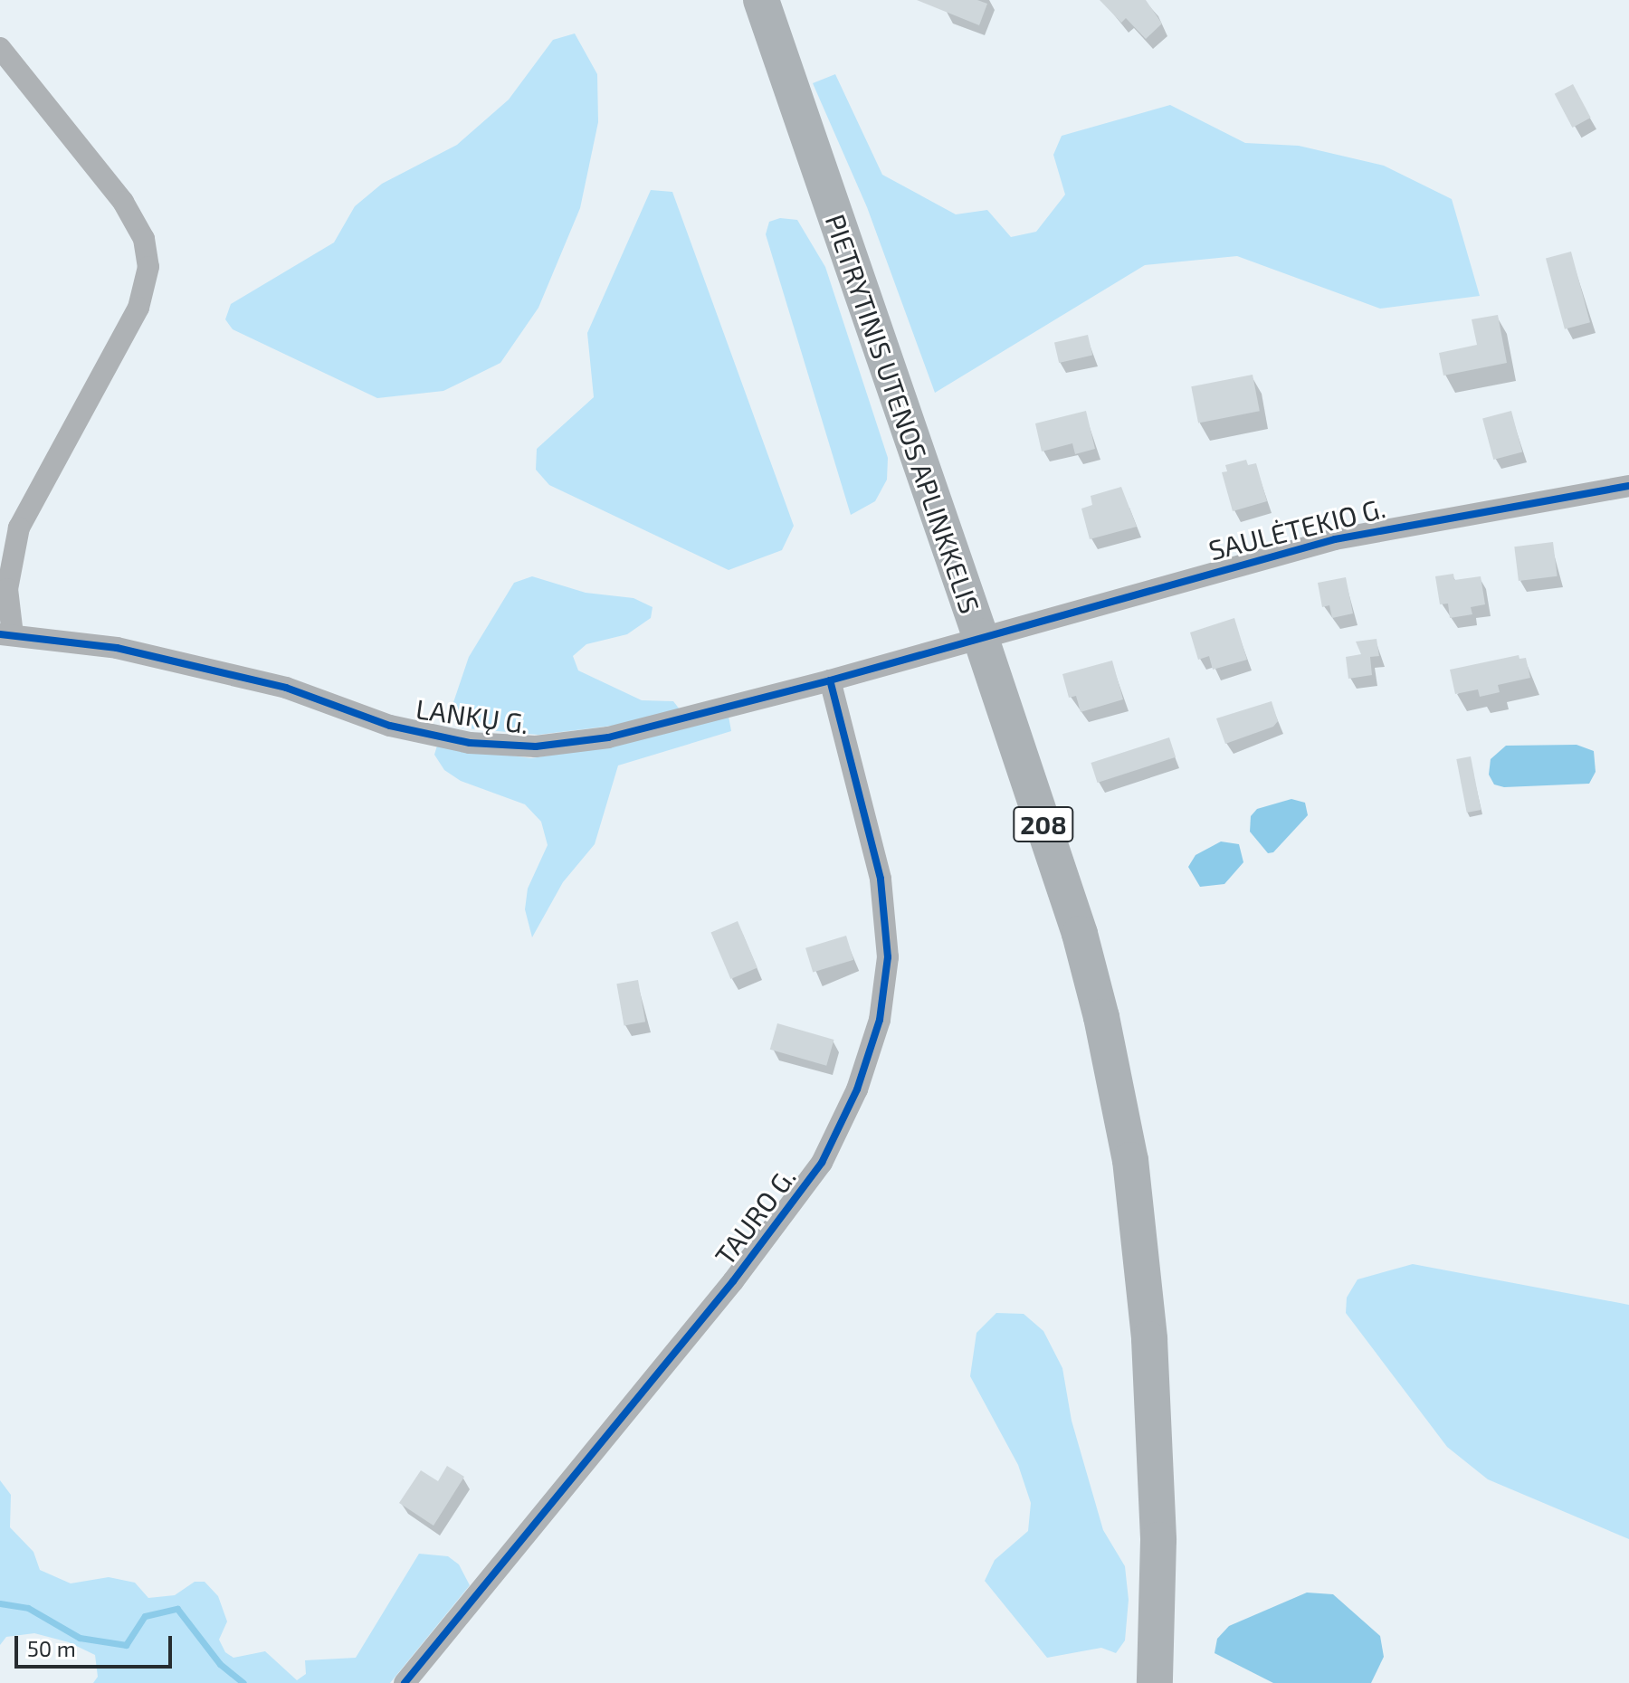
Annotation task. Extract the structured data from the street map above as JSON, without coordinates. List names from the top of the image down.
{
  "streets": {
    "highway": ["PIETRYTINIS UTENOS APLINKKELIS", "208"],
    "street": ["SAULĖTEKIO G.", "LANKŲ G.", "TAURO G."]
  },
  "crossings": [
    ["PIETRYTINIS UTENOS APLINKKELIS", "SAULĖTEKIO G."],
    ["PIETRYTINIS UTENOS APLINKKELIS", "LANKŲ G."],
    ["SAULĖTEKIO G.", "LANKŲ G."],
    ["LANKŲ G.", "TAURO G."]
  ],
  "scale_bar": "50 m"
}
